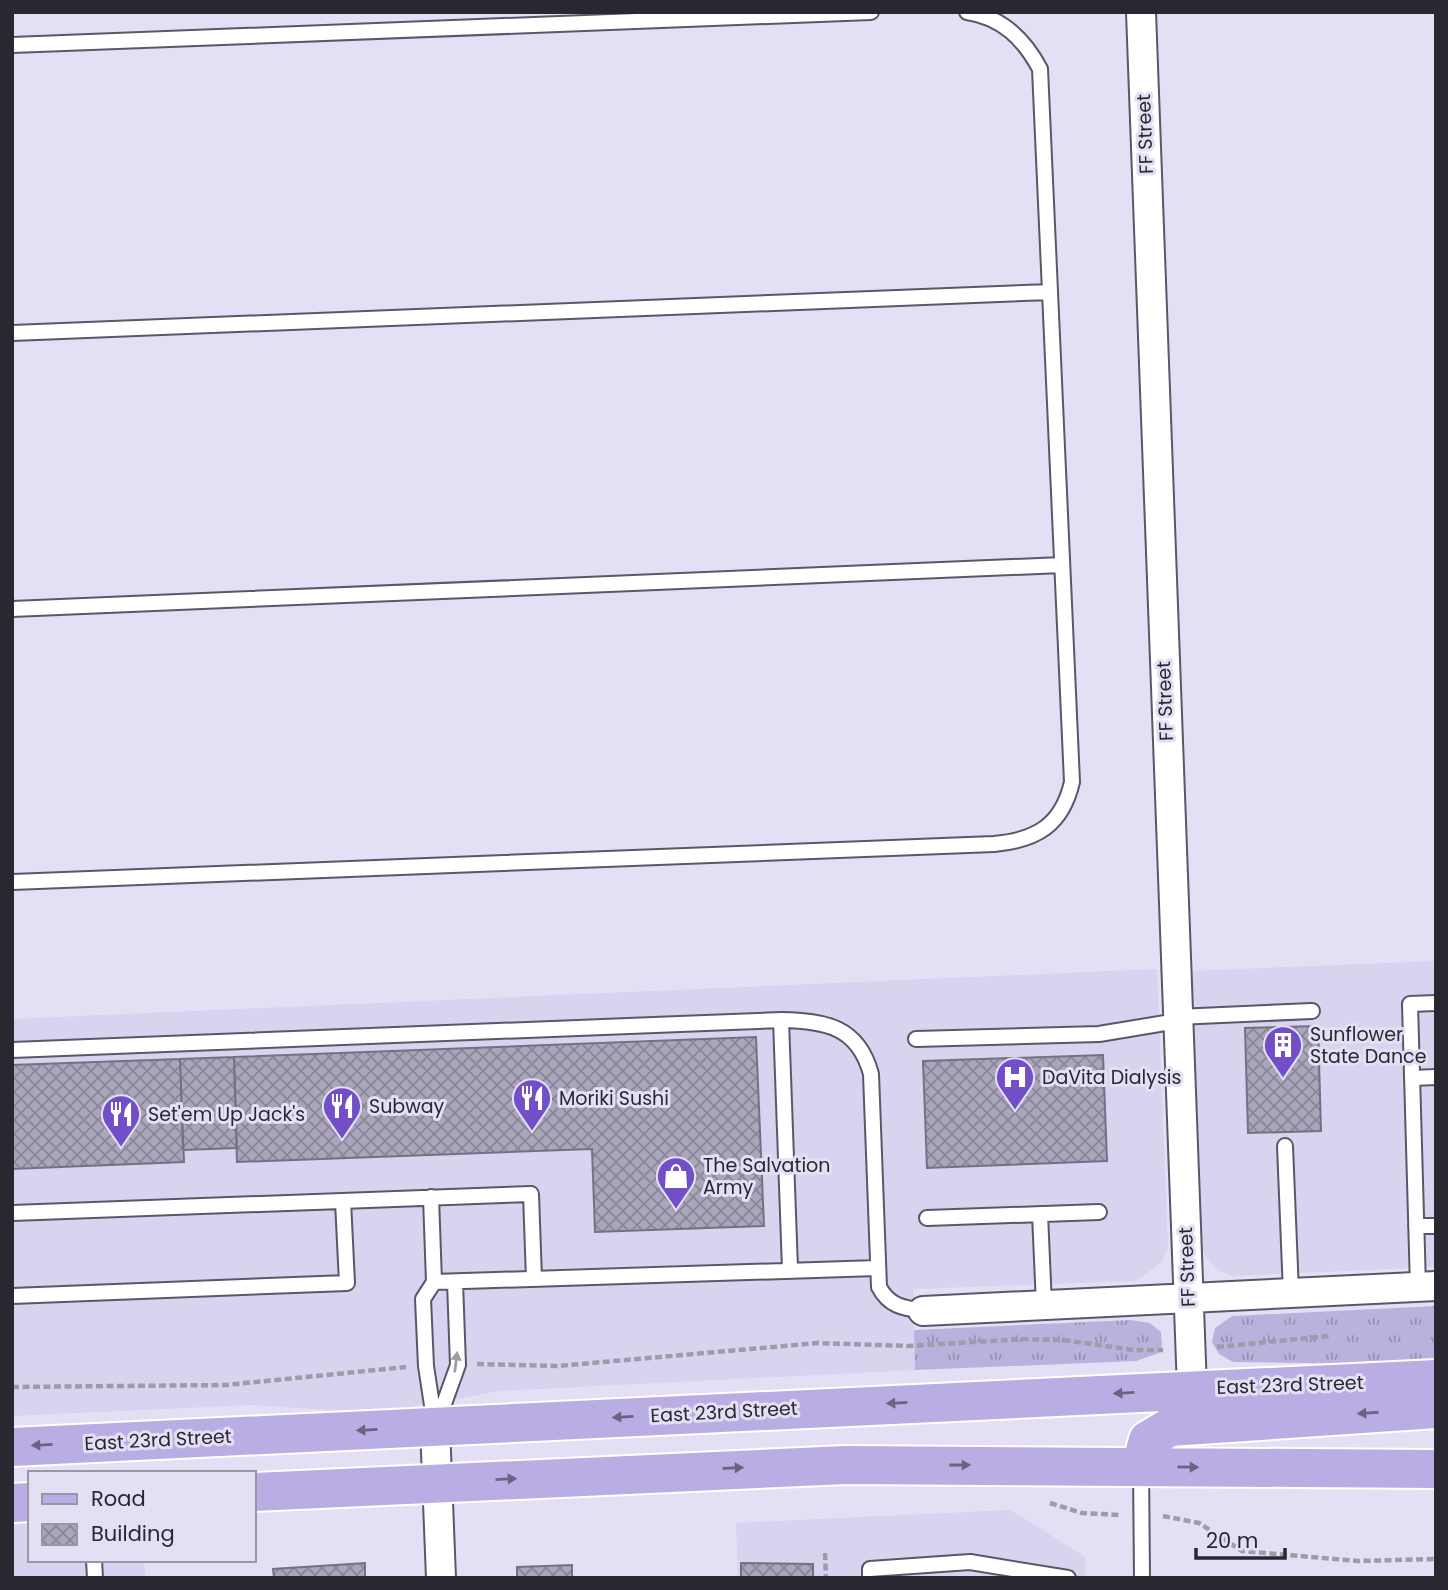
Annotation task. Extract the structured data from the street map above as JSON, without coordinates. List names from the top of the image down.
{
  "streets": {
    "main road": ["East 23rd Street"],
    "street": ["FF Street"]
  },
  "crossings": [
    ["FF Street", "East 23rd Street"]
  ],
  "places": {
    "building": ["Sunflower State Dance"],
    "hospital": ["DaVita Dialysis"],
    "restaurant": ["Moriki Sushi", "Subway", "Set'em Up Jack's"],
    "shop": ["The Salvation Army"]
  },
  "legend": ["Road", "Building"],
  "scale_bar": "20 m"
}
